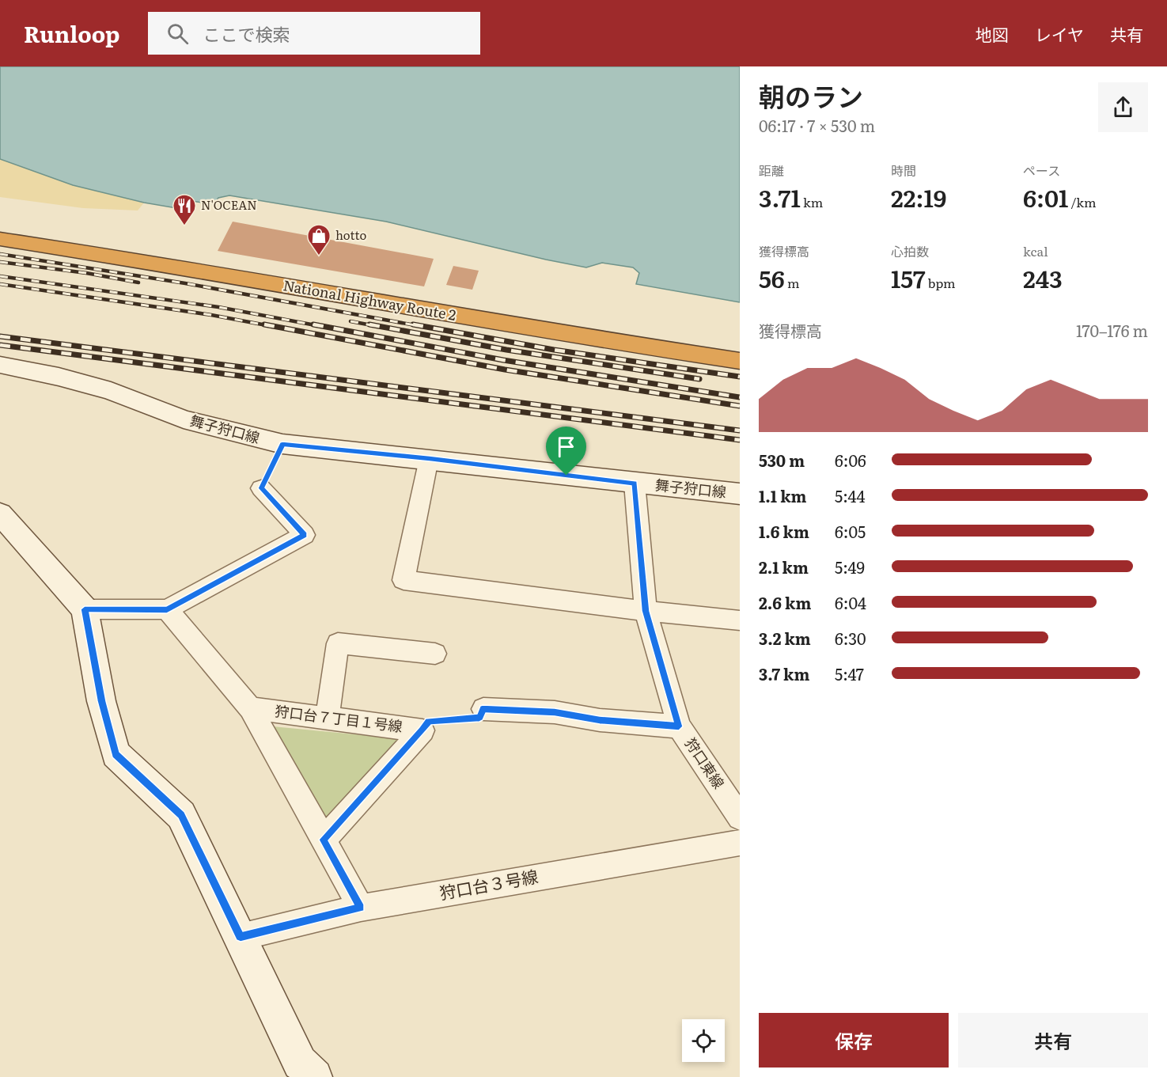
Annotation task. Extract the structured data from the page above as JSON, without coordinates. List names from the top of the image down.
{
  "streets": {
    "highway": ["National Highway Route 2"],
    "street": [
      "舞子狩口線",
      "狩口台７丁目１号線",
      "狩口東線",
      "狩口台３号線"
    ]
  },
  "crossings": [
    ["舞子狩口線", "狩口東線"],
    ["狩口台７丁目１号線", "狩口台３号線"]
  ],
  "places": {
    "restaurant": ["N'OCEAN"],
    "shop": ["hotto"]
  },
  "page": {
    "header": "Runloop",
    "search": "ここで検索",
    "nav": ["地図", "レイヤ", "共有"],
    "heading": ["朝のラン", "06:17 · 7 × 530 m"],
    "stats": [
      ["距離", "3.71 km"],
      ["時間", "22:19"],
      ["ペース", "6:01 /km"],
      ["獲得標高", "56 m"],
      ["心拍数", "157 bpm"],
      ["kcal", "243"]
    ],
    "chart": ["獲得標高", "170–176 m"],
    "list": [
      {
        "name": "530 m",
        "note": "6:06"
      },
      {
        "name": "1.1 km",
        "note": "5:44"
      },
      {
        "name": "1.6 km",
        "note": "6:05"
      },
      {
        "name": "2.1 km",
        "note": "5:49"
      },
      {
        "name": "2.6 km",
        "note": "6:04"
      },
      {
        "name": "3.2 km",
        "note": "6:30"
      },
      {
        "name": "3.7 km",
        "note": "5:47"
      }
    ],
    "buttons": ["保存", "共有"]
  }
}
